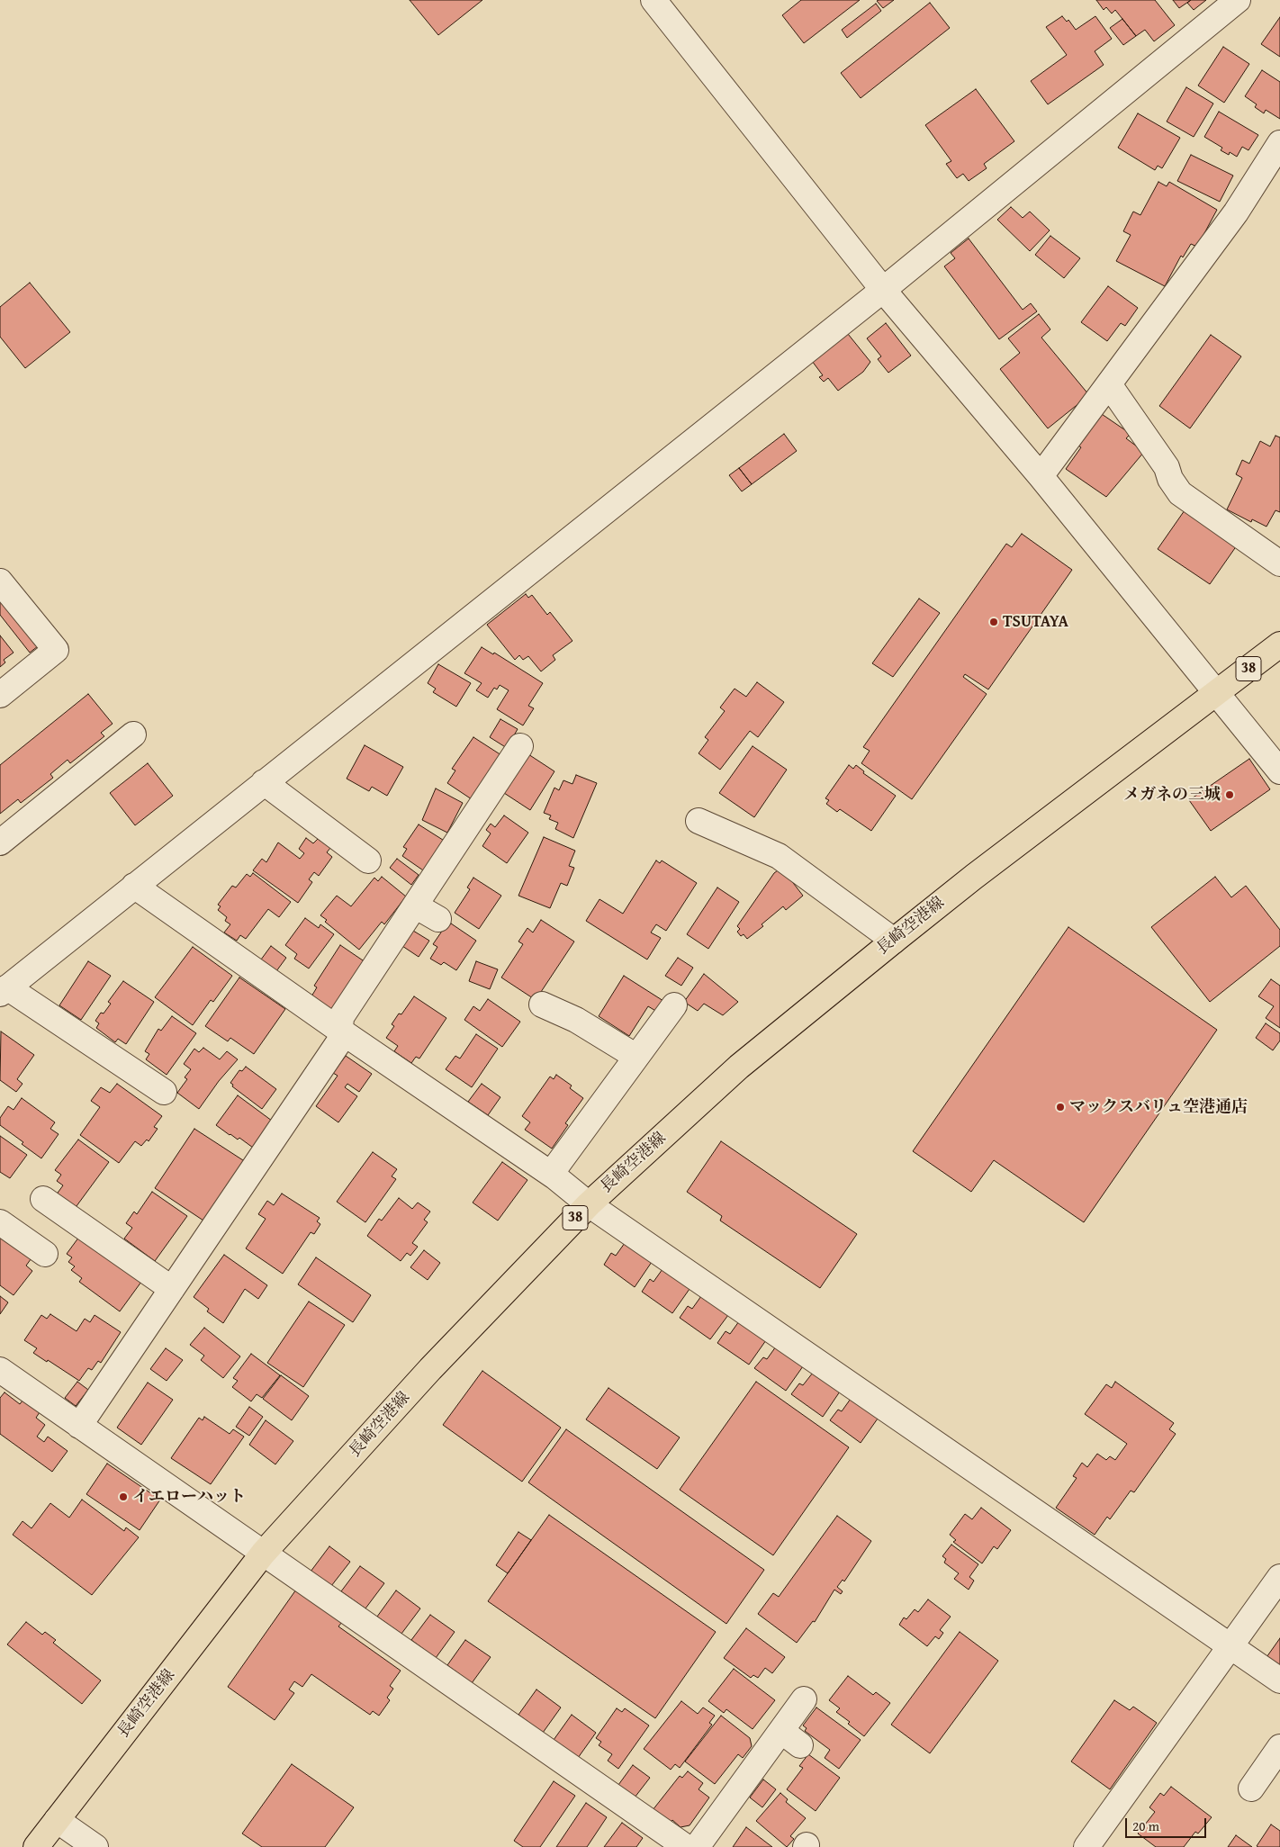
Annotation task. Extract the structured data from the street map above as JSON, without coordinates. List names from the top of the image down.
{
  "streets": {
    "main road": ["38", "長崎空港線"]
  },
  "places": [
    "TSUTAYA",
    "メガネの三城",
    "マックスバリュ空港通店",
    "イエローハット"
  ],
  "scale_bar": "20 m"
}
